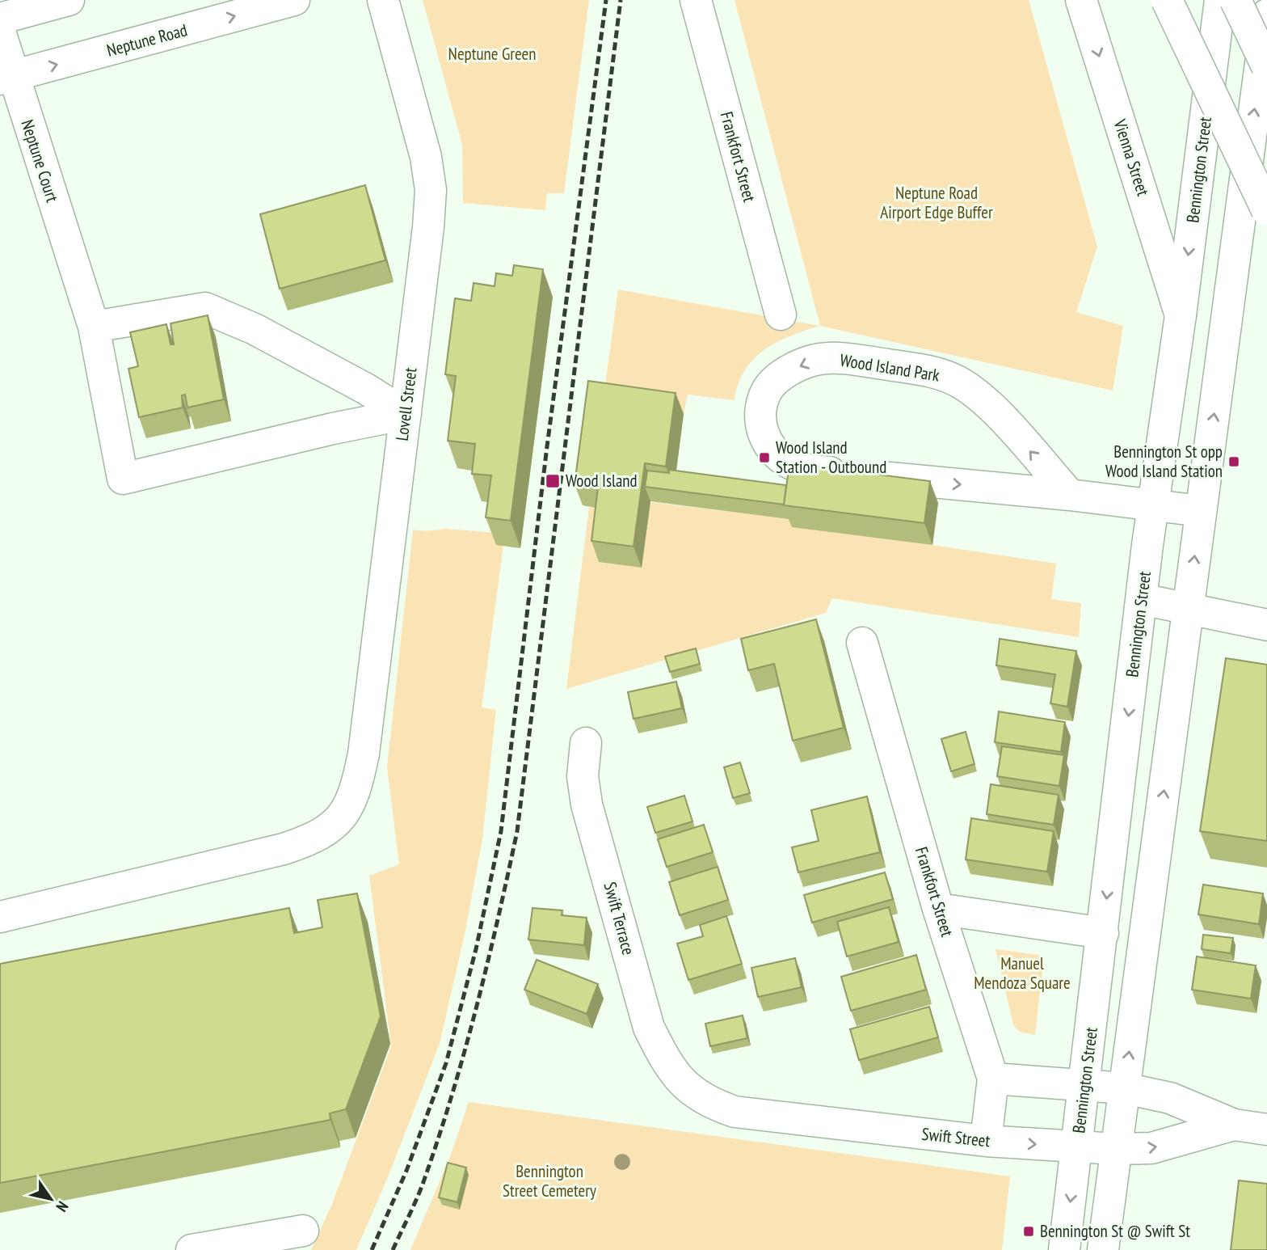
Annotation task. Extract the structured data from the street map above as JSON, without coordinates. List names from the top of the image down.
{
  "streets": {
    "main road": [
      "Neptune Road",
      "Frankfort Street",
      "Vienna Street",
      "Neptune Court",
      "Bennington Street",
      "Wood Island Park",
      "Lovell Street",
      "Swift Terrace",
      "Swift Street"
    ]
  },
  "crossings": [
    ["Neptune Road", "Neptune Court"],
    ["Frankfort Street", "Swift Street"],
    ["Vienna Street", "Bennington Street"],
    ["Neptune Court", "Lovell Street"],
    ["Bennington Street", "Wood Island Park"],
    ["Bennington Street", "Swift Street"],
    ["Swift Terrace", "Swift Street"]
  ],
  "one_way": ["Neptune Road"],
  "parks": [
    "Neptune Green",
    "Neptune Road Airport Edge Buffer",
    "Manuel Mendoza Square",
    "Bennington Street Cemetery"
  ],
  "places": {
    "transit": [
      "Wood Island Station - Outbound",
      "Bennington St opp Wood Island Station",
      "Wood Island",
      "Bennington St @ Swift St"
    ]
  },
  "north": "bottom right"
}
